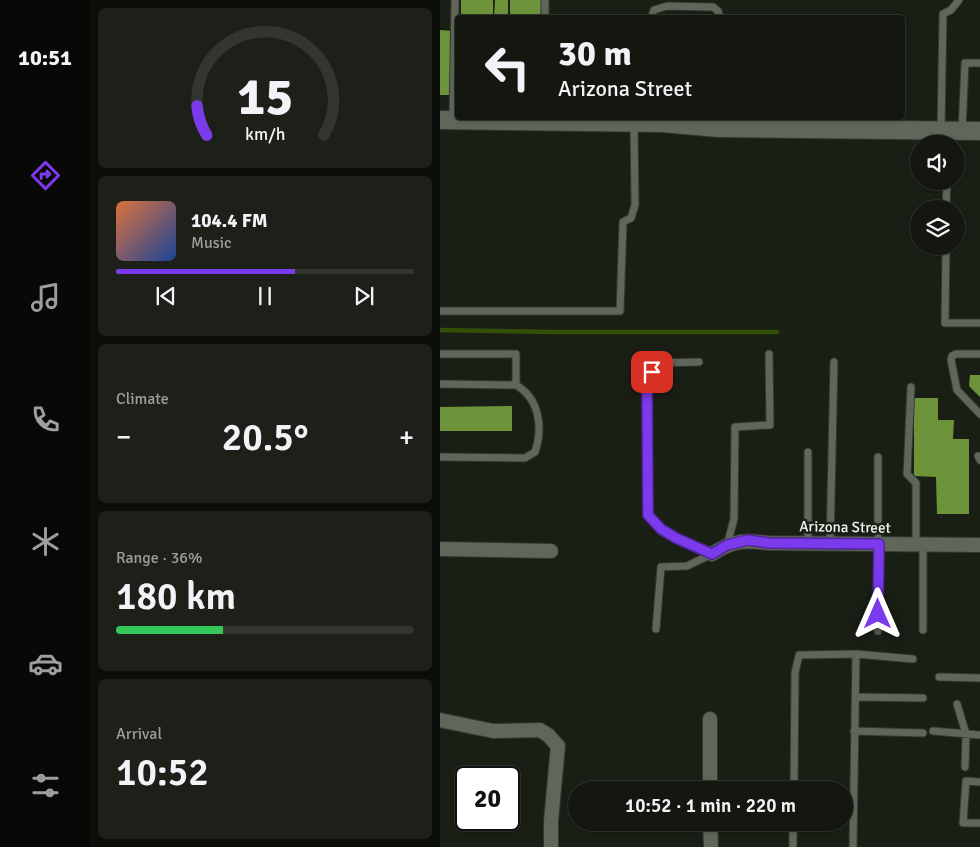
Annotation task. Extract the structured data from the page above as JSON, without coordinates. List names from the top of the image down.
{
  "streets": {
    "street": ["Arizona Street"]
  },
  "page": {
    "tabs": "10:51",
    "turn": ["30 m", "Arizona Street"],
    "song": ["104.4 FM", "Music"],
    "tile": [
      "Climate",
      ["Range · 36%", "180 km"],
      ["Arrival", "10:52"]
    ],
    "heat": ["−", "20.5°", "+"],
    "limit": "20",
    "trip": "10:52 · 1 min · 220 m",
    "gauge": ["15", "km/h"]
  }
}
